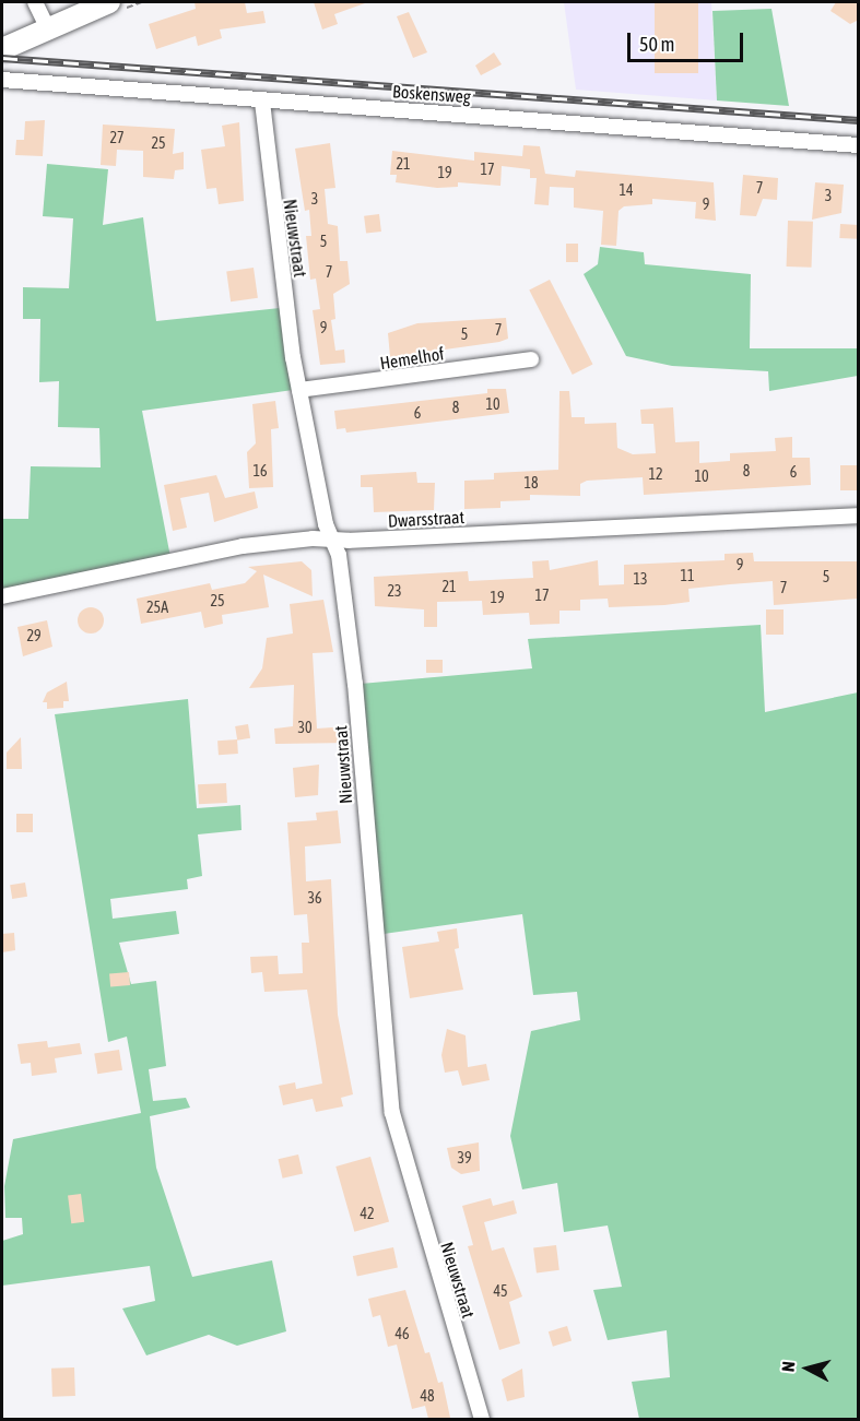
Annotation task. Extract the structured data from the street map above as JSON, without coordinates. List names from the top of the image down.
{
  "streets": {
    "street": [
      "Boskensweg",
      "Nieuwstraat",
      "Hemelhof",
      "Dwarsstraat"
    ]
  },
  "crossings": [
    ["Boskensweg", "Nieuwstraat"],
    ["Nieuwstraat", "Hemelhof"],
    ["Nieuwstraat", "Dwarsstraat"]
  ],
  "house_numbers": [
    "27",
    "25",
    "21",
    "17",
    "19",
    "7",
    "14",
    "3",
    "3",
    "9",
    "5",
    "7",
    "9",
    "7",
    "5",
    "10",
    "8",
    "6",
    "16",
    "8",
    "6",
    "12",
    "10",
    "18",
    "9",
    "11",
    "5",
    "13",
    "21",
    "7",
    "23",
    "17",
    "19",
    "25",
    "25A",
    "29",
    "30",
    "36",
    "39",
    "42",
    "45",
    "46",
    "48"
  ],
  "scale_bar": "50 m",
  "north": "left"
}
